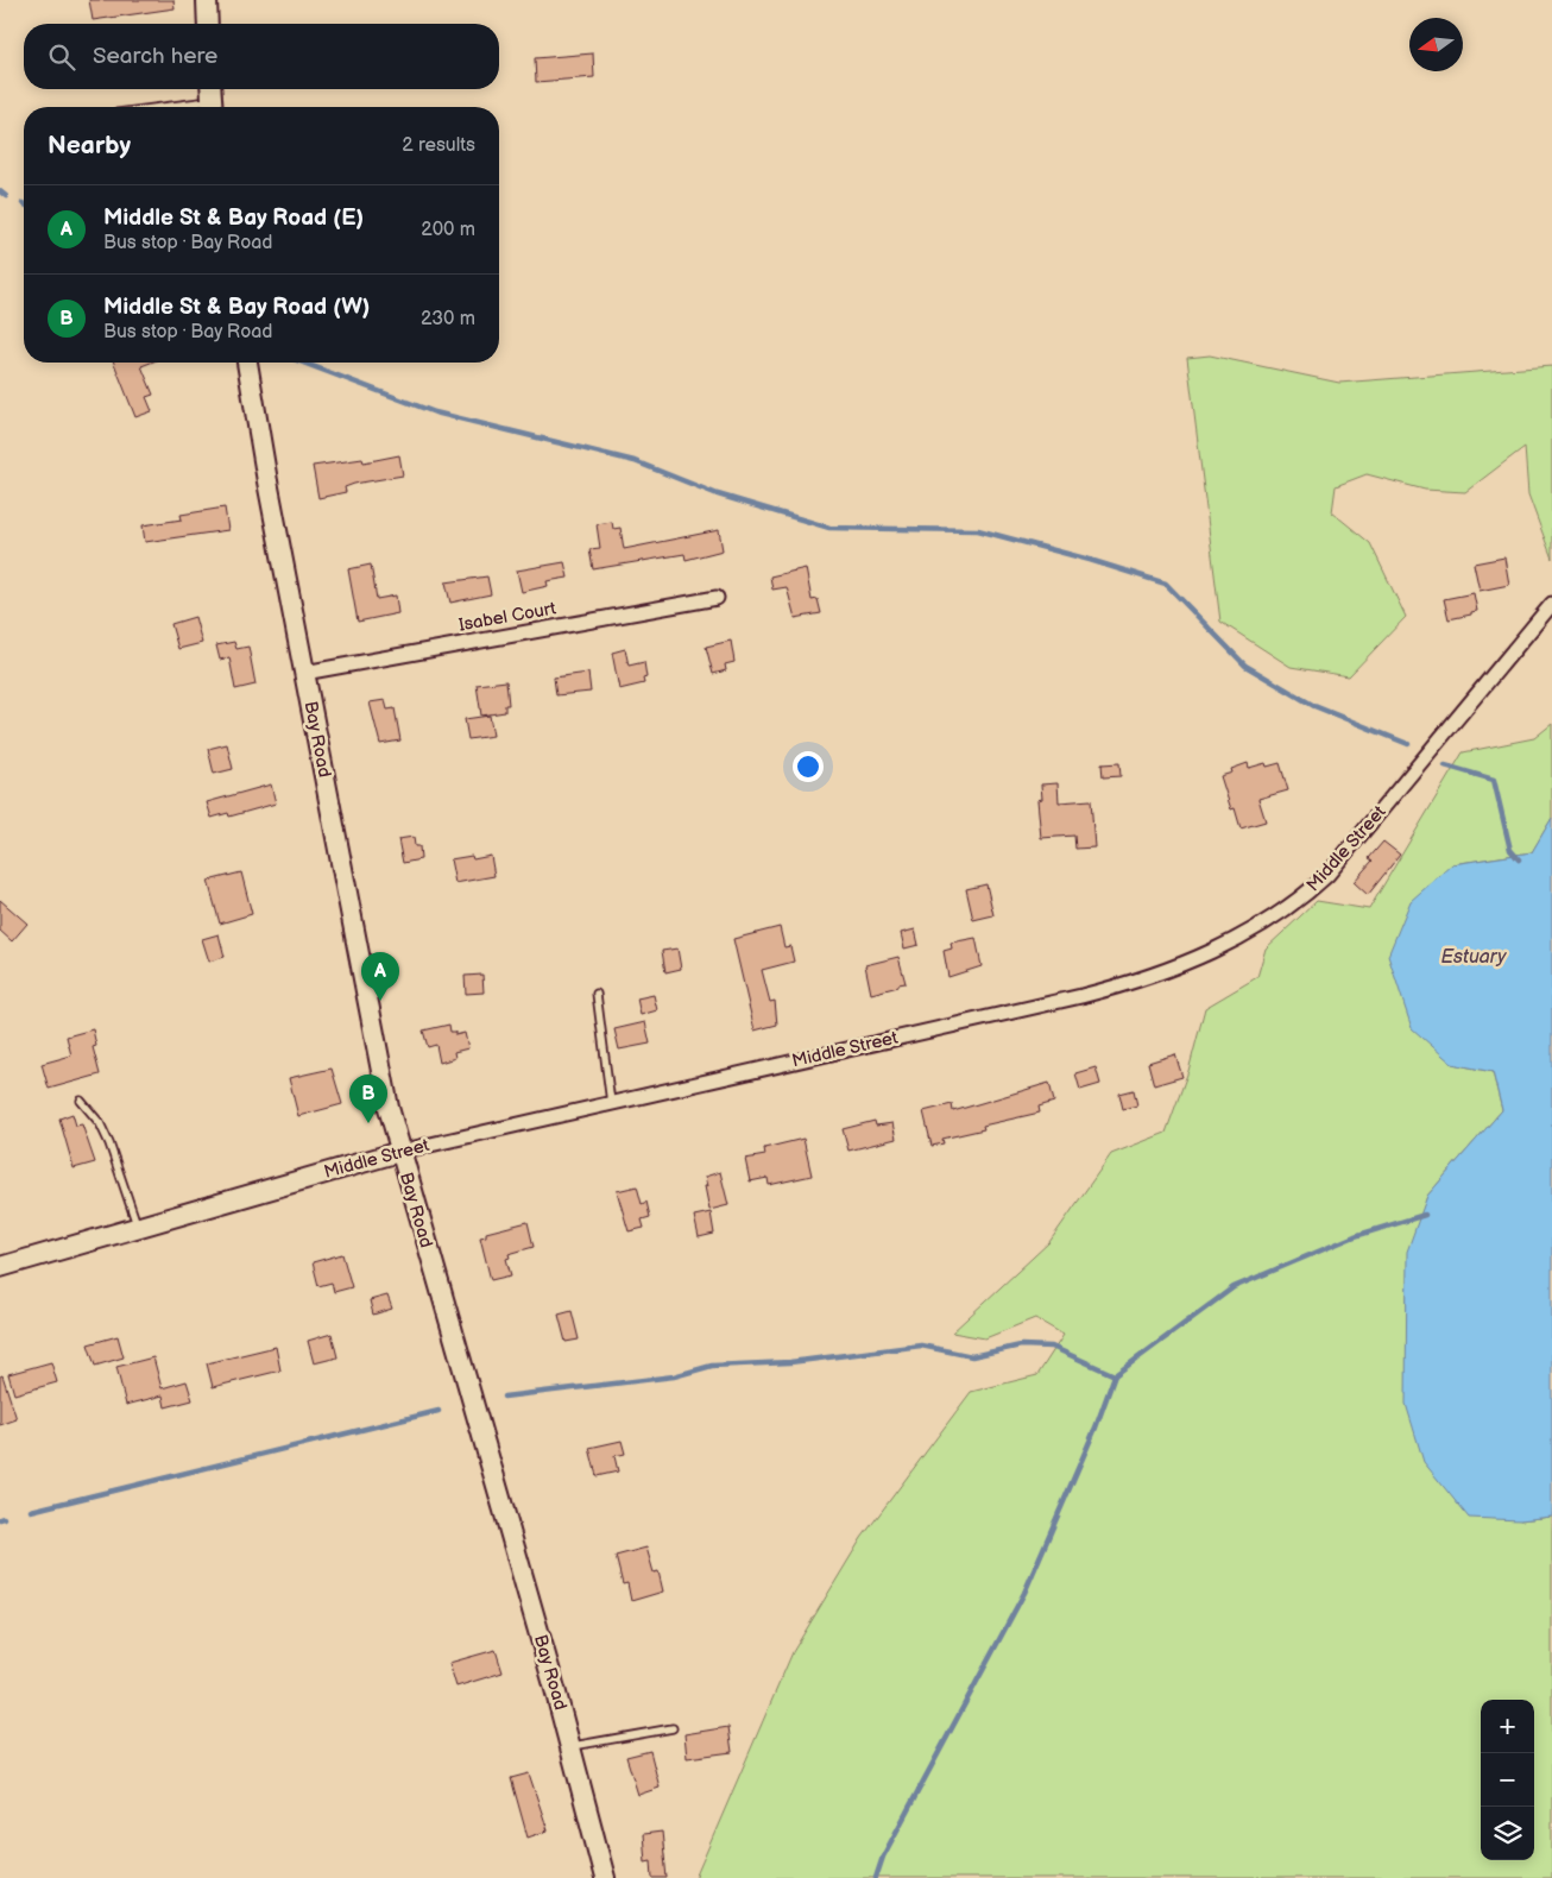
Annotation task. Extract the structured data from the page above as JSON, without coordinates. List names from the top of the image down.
{
  "streets": {
    "main road": ["Bay Road", "Middle Street"],
    "street": ["Isabel Court"]
  },
  "crossings": [
    ["Isabel Court", "Bay Road"],
    ["Bay Road", "Middle Street"]
  ],
  "water": ["Estuary"],
  "north": "left",
  "page": {
    "search": "Search here",
    "heading": ["Nearby", "2 results"],
    "list": [
      {
        "mark": "A",
        "name": "Middle St & Bay Road (E)",
        "note": "Bus stop · Bay Road",
        "value": "200 m"
      },
      {
        "mark": "B",
        "name": "Middle St & Bay Road (W)",
        "note": "Bus stop · Bay Road",
        "value": "230 m"
      }
    ],
    "pins": ["A", "B"],
    "map_buttons": ["+", "−"]
  }
}
